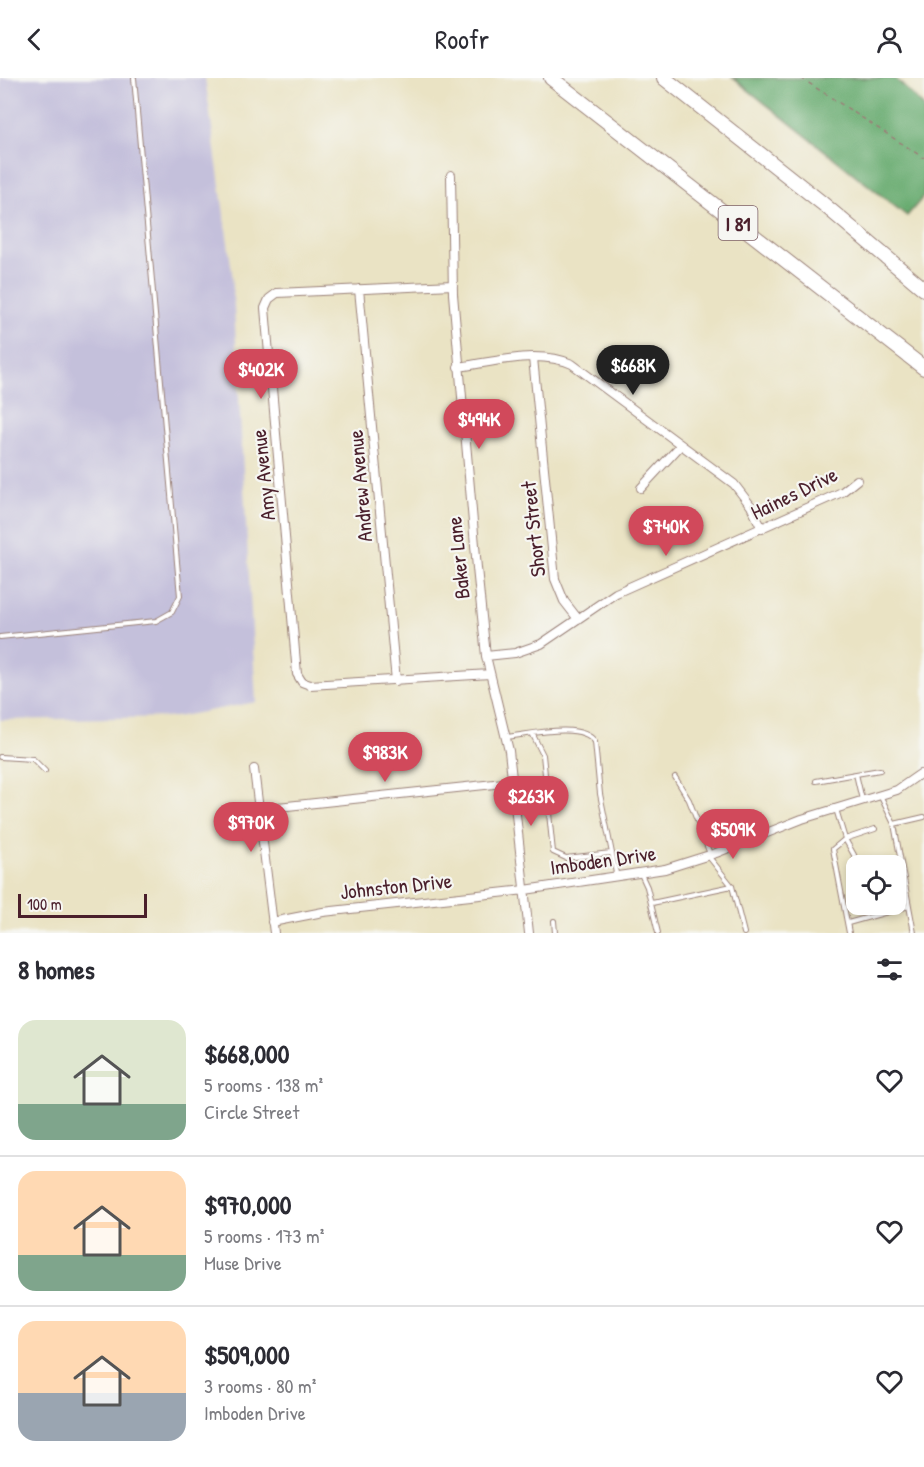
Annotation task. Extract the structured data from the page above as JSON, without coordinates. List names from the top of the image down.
{
  "streets": {
    "highway": ["I 81"],
    "street": [
      "Amy Avenue",
      "Andrew Avenue",
      "Haines Drive",
      "Short Street",
      "Baker Lane",
      "Imboden Drive",
      "Johnston Drive"
    ]
  },
  "crossings": [
    ["Amy Avenue", "Andrew Avenue"],
    ["Amy Avenue", "Baker Lane"],
    ["Haines Drive", "Short Street"],
    ["Haines Drive", "Baker Lane"],
    ["Baker Lane", "Imboden Drive"],
    ["Baker Lane", "Johnston Drive"],
    ["Imboden Drive", "Johnston Drive"]
  ],
  "scale_bar": "100 m",
  "page": {
    "header": "Roofr",
    "price": [
      "$668K",
      "$402K",
      "$494K",
      "$740K",
      "$983K",
      "$263K",
      "$970K",
      "$509K"
    ],
    "scale": "100 m",
    "heading": "8 homes",
    "list": [
      {
        "name": "$668,000",
        "note": "5 rooms · 138 m² · Circle Street"
      },
      {
        "name": "$970,000",
        "note": "5 rooms · 173 m² · Muse Drive"
      },
      {
        "name": "$509,000",
        "note": "3 rooms · 80 m² · Imboden Drive"
      }
    ]
  }
}
